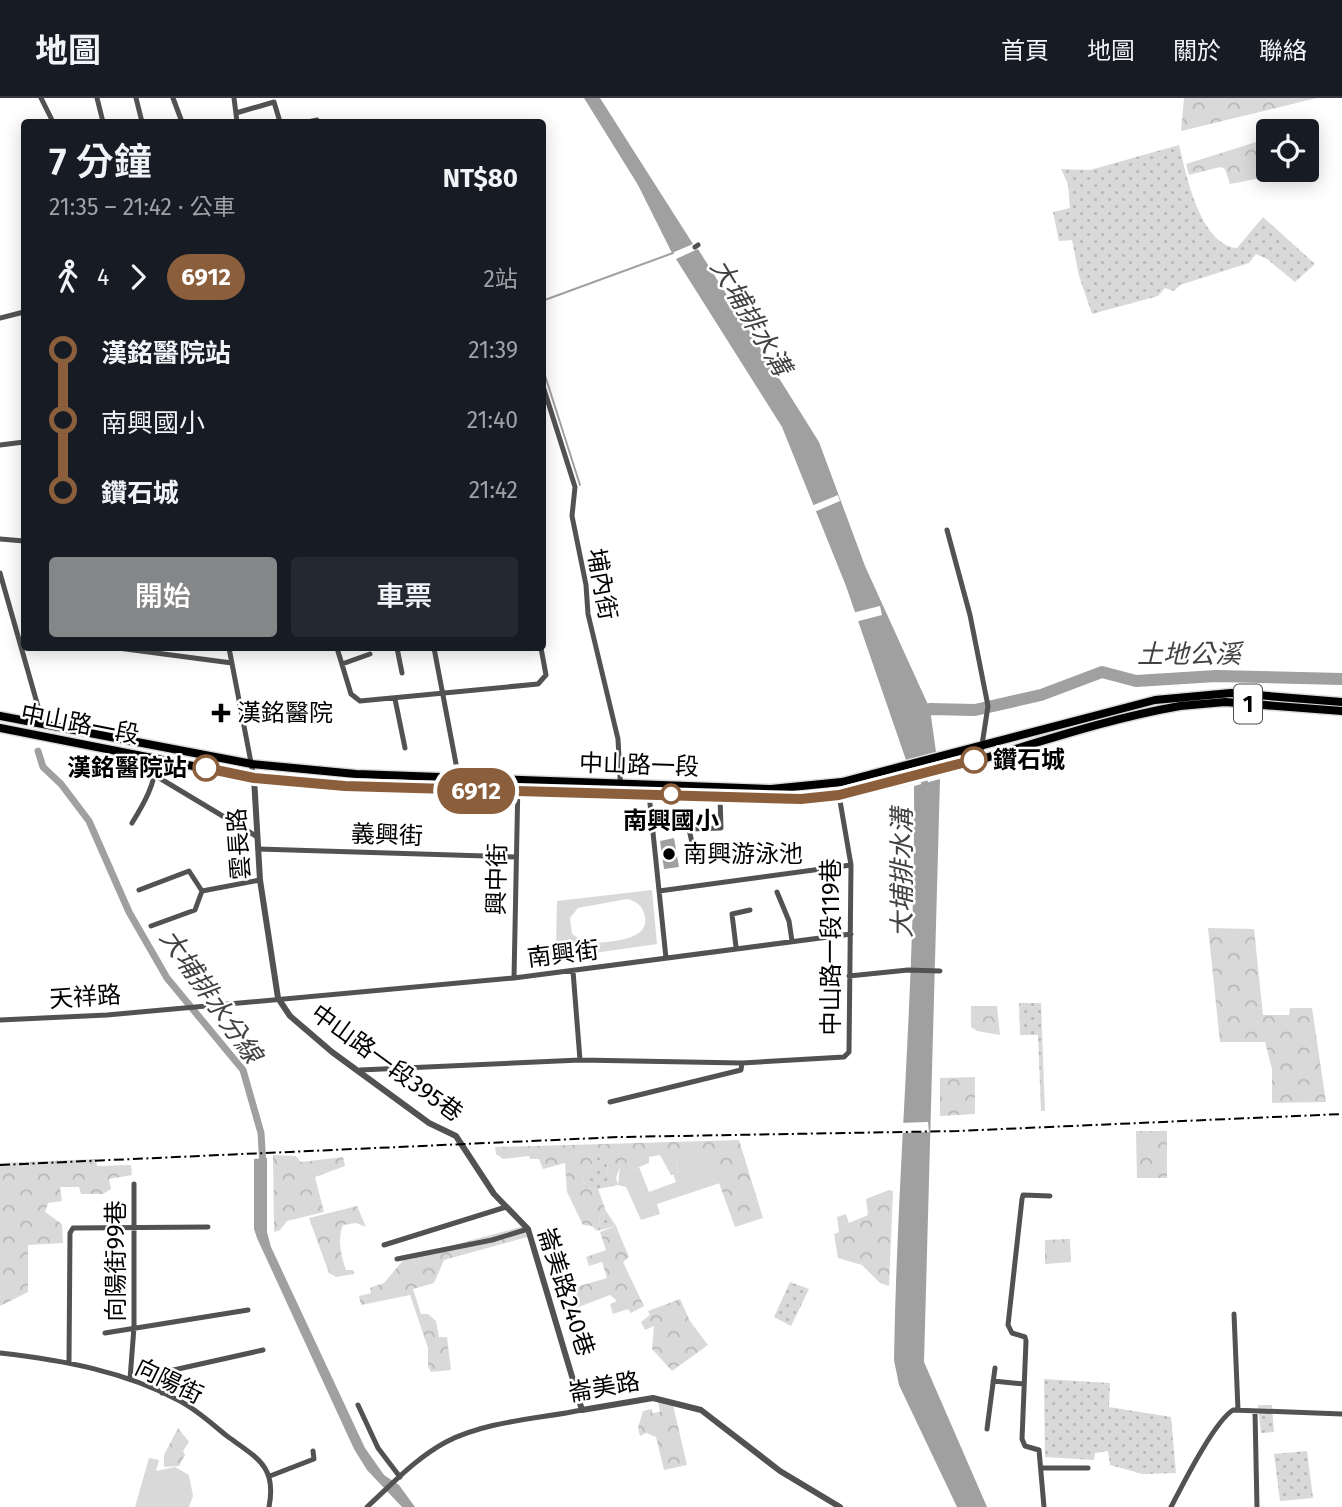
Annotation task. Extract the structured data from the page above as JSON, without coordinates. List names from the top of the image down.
{
  "streets": {
    "main road": ["1", "中山路一段"],
    "street": [
      "埔內街",
      "義興街",
      "雲長路",
      "興中街",
      "中山路一段119巷",
      "南興街",
      "天祥路",
      "中山路一段395巷",
      "向陽街99巷",
      "崙美路240巷",
      "向陽街",
      "崙美路"
    ]
  },
  "crossings": [
    ["埔內街", "中山路一段"],
    ["1", "中山路一段"],
    ["中山路一段", "雲長路"],
    ["中山路一段", "興中街"],
    ["中山路一段", "中山路一段119巷"],
    ["義興街", "雲長路"],
    ["義興街", "興中街"],
    ["雲長路", "南興街"],
    ["雲長路", "天祥路"],
    ["雲長路", "中山路一段395巷"],
    ["興中街", "南興街"],
    ["中山路一段119巷", "南興街"],
    ["南興街", "天祥路"],
    ["南興街", "中山路一段395巷"],
    ["天祥路", "中山路一段395巷"],
    ["中山路一段395巷", "崙美路240巷"],
    ["向陽街99巷", "向陽街"],
    ["崙美路240巷", "崙美路"]
  ],
  "water": ["大埔排水溝", "土地公溪", "大埔排水分線"],
  "places": {
    "health": ["漢銘醫院"],
    "other": [
      "鑽石城",
      "漢銘醫院站",
      "南興國小",
      "南興游泳池"
    ]
  },
  "lines": ["bus line 6912"],
  "page": {
    "header": "地圖",
    "nav": [
      "首頁",
      "地圖",
      "關於",
      "聯絡"
    ],
    "on_map": "6912",
    "heading": ["7 分鐘", "21:35 – 21:42 · 公車", "NT$80"],
    "legs": ["4", "6912", "2站"],
    "list": [
      {
        "name": "漢銘醫院站",
        "value": "21:39"
      },
      {
        "name": "南興國小",
        "value": "21:40"
      },
      {
        "name": "鑽石城",
        "value": "21:42"
      }
    ],
    "buttons": ["開始", "車票"]
  }
}
